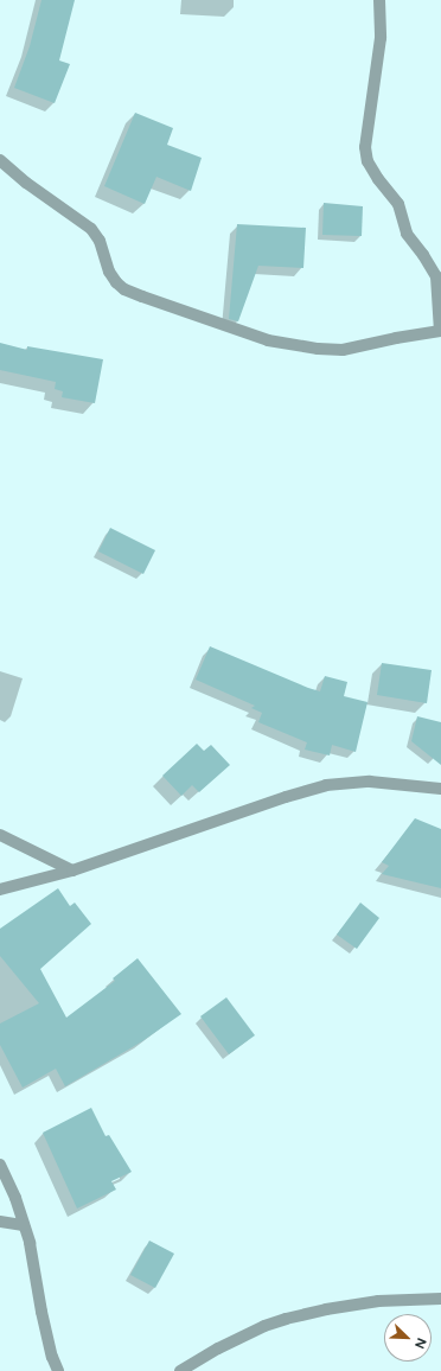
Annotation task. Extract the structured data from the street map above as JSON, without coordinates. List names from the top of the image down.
{
  "north": "bottom right"
}
